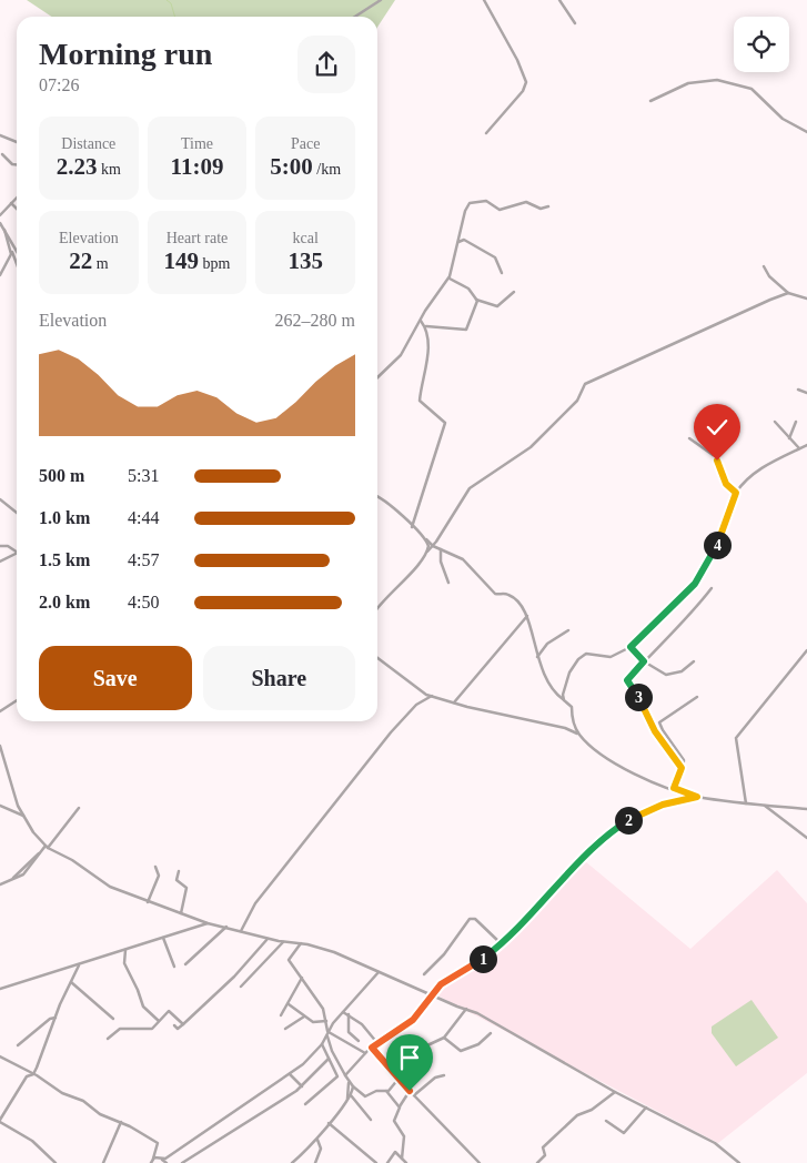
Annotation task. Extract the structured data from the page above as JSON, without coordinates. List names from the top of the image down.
{
  "page": {
    "heading": ["Morning run", "07:26"],
    "stats": [
      ["Distance", "2.23 km"],
      ["Time", "11:09"],
      ["Pace", "5:00 /km"],
      ["Elevation", "22 m"],
      ["Heart rate", "149 bpm"],
      ["kcal", "135"]
    ],
    "chart": ["Elevation", "262–280 m"],
    "list": [
      {
        "name": "500 m",
        "note": "5:31"
      },
      {
        "name": "1.0 km",
        "note": "4:44"
      },
      {
        "name": "1.5 km",
        "note": "4:57"
      },
      {
        "name": "2.0 km",
        "note": "4:50"
      }
    ],
    "pins": [
      "4",
      "3",
      "2",
      "1"
    ],
    "buttons": ["Save", "Share"]
  }
}
